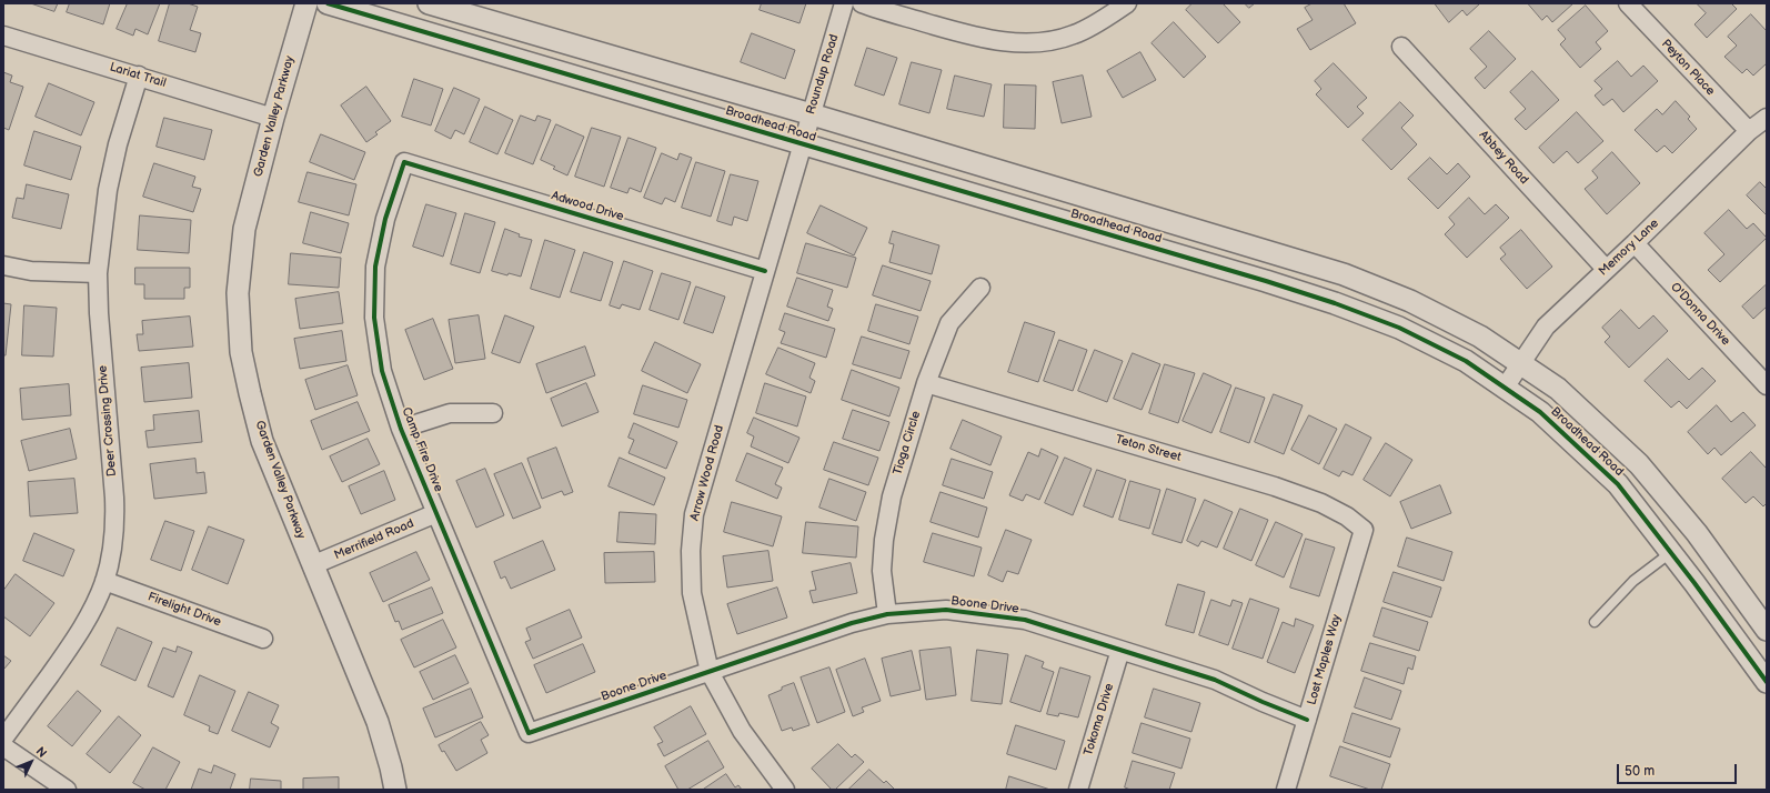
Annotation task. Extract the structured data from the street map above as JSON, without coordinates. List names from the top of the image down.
{
  "streets": {
    "street": [
      "Peyton Place",
      "Roundup Road",
      "Lariat Trail",
      "Garden Valley Parkway",
      "Broadhead Road",
      "Abbey Road",
      "Adwood Drive",
      "Memory Lane",
      "O'Donna Drive",
      "Deer Crossing Drive",
      "Tioga Circle",
      "Teton Street",
      "Camp Fire Drive",
      "Arrow Wood Road",
      "Merrifield Road",
      "Boone Drive",
      "Firelight Drive",
      "Lost Maples Way",
      "Tokoma Drive"
    ]
  },
  "crossings": [
    ["Peyton Place", "Memory Lane"],
    ["Roundup Road", "Broadhead Road"],
    ["Roundup Road", "Arrow Wood Road"],
    ["Lariat Trail", "Garden Valley Parkway"],
    ["Lariat Trail", "Deer Crossing Drive"],
    ["Garden Valley Parkway", "Merrifield Road"],
    ["Broadhead Road", "Memory Lane"],
    ["Broadhead Road", "Arrow Wood Road"],
    ["Abbey Road", "Memory Lane"],
    ["Adwood Drive", "Camp Fire Drive"],
    ["Adwood Drive", "Arrow Wood Road"],
    ["Memory Lane", "O'Donna Drive"],
    ["Deer Crossing Drive", "Firelight Drive"],
    ["Tioga Circle", "Teton Street"],
    ["Tioga Circle", "Boone Drive"],
    ["Teton Street", "Lost Maples Way"],
    ["Camp Fire Drive", "Merrifield Road"],
    ["Camp Fire Drive", "Boone Drive"],
    ["Arrow Wood Road", "Boone Drive"],
    ["Boone Drive", "Lost Maples Way"],
    ["Boone Drive", "Tokoma Drive"]
  ],
  "scale_bar": "50 m",
  "north": "top right"
}
